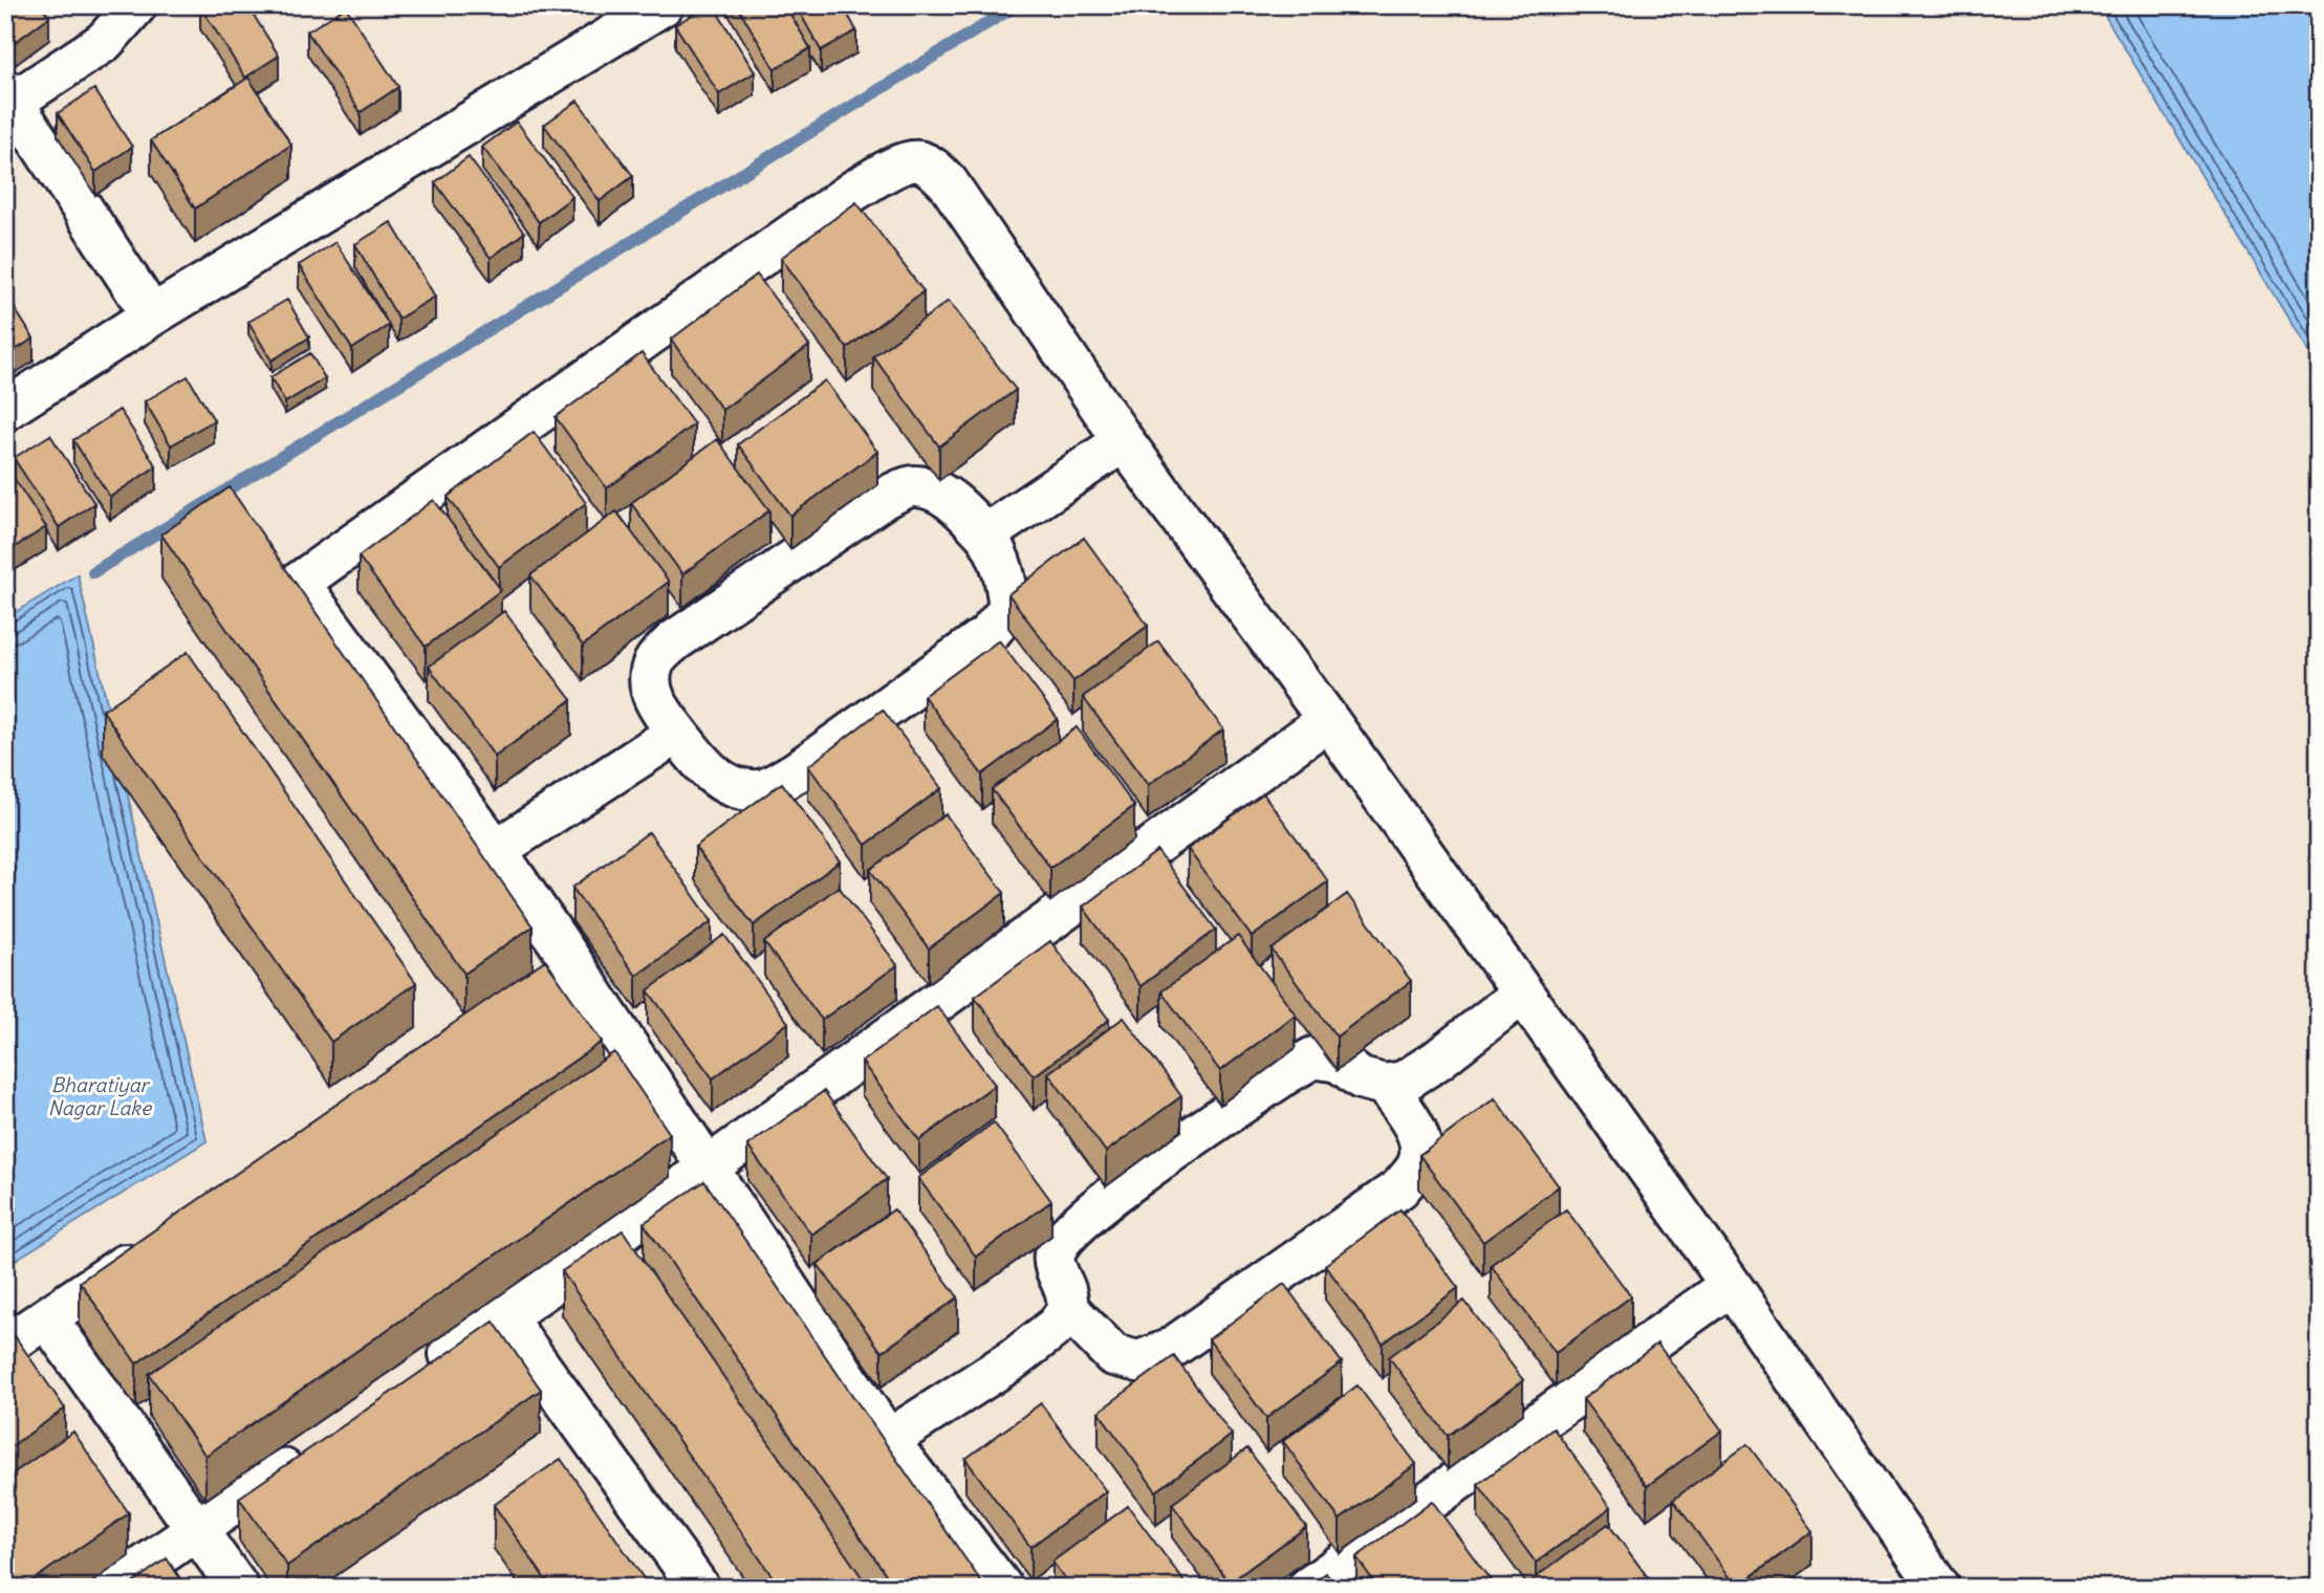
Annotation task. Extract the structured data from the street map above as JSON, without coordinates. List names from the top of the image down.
{
  "water": ["Bharatiyar Nagar Lake"]
}
